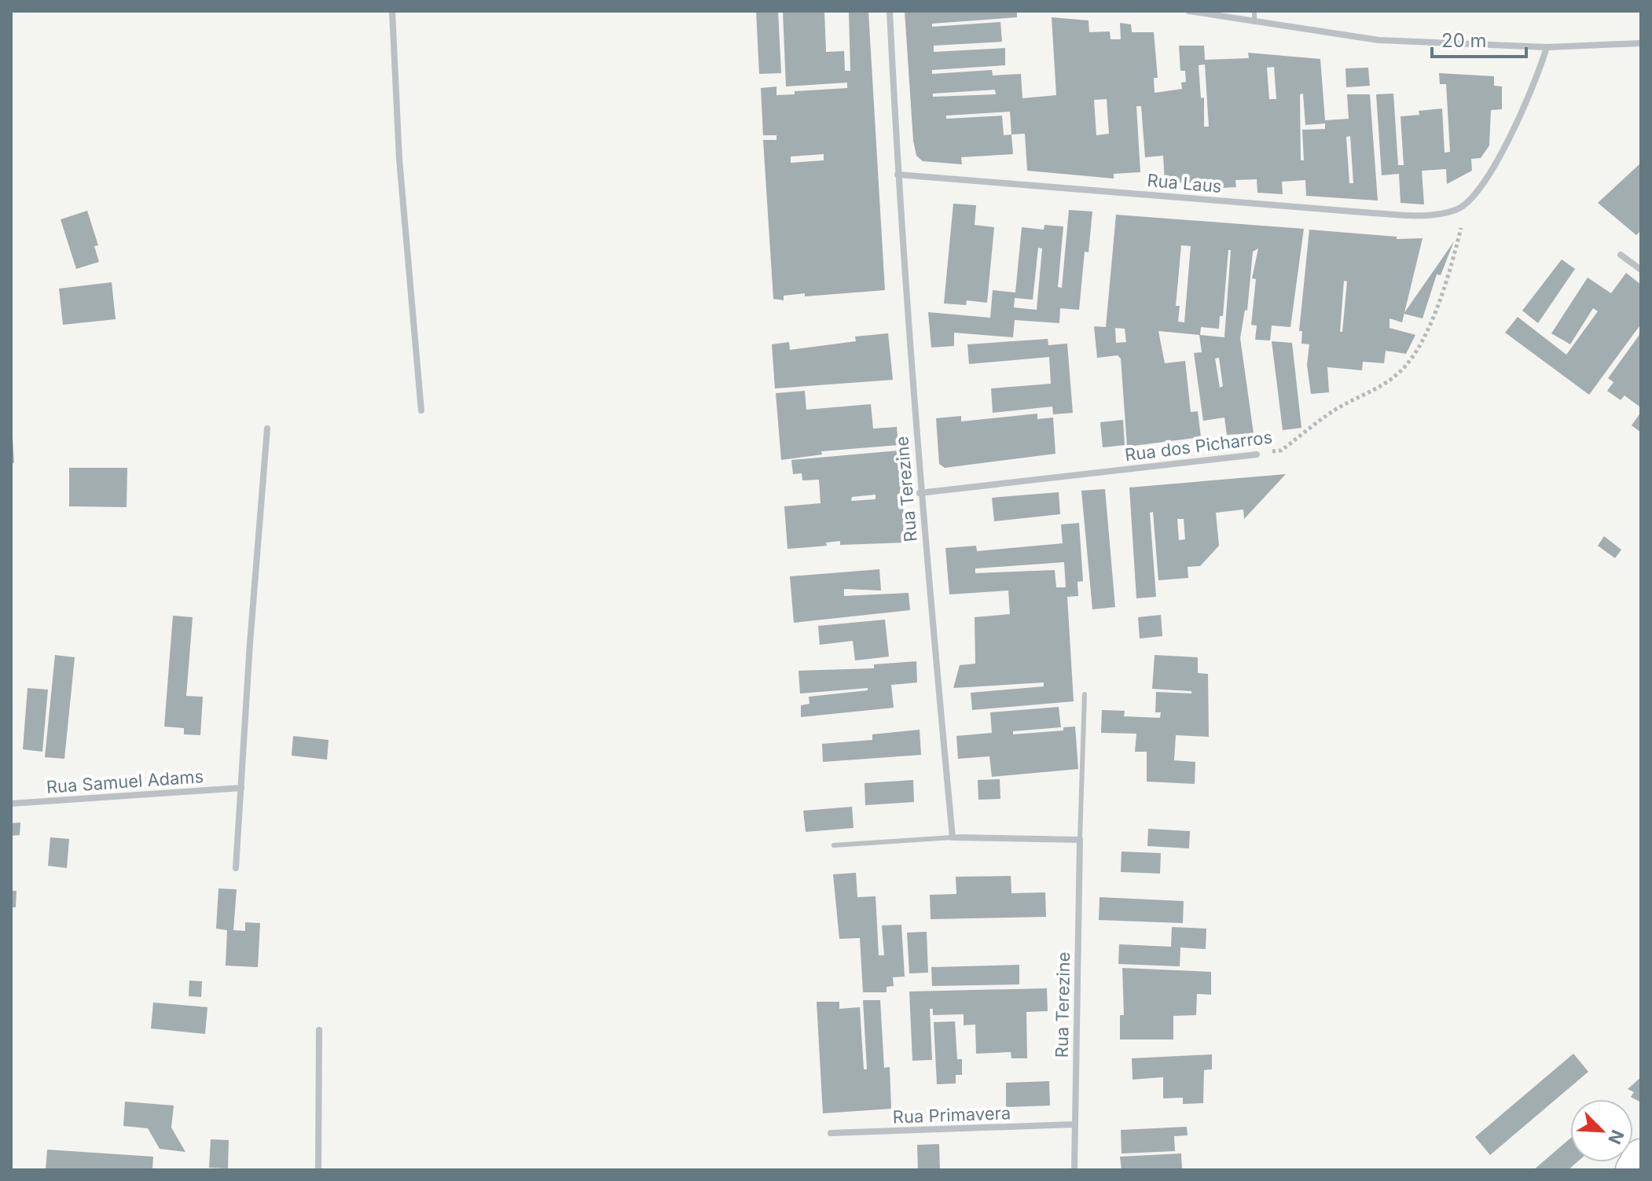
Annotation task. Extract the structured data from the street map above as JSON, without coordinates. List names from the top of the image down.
{
  "streets": {
    "street": [
      "Rua Laus",
      "Rua dos Picharros",
      "Rua Terezine",
      "Rua Samuel Adams",
      "Rua Primavera"
    ]
  },
  "crossings": [
    ["Rua Laus", "Rua dos Picharros"],
    ["Rua Laus", "Rua Terezine"],
    ["Rua dos Picharros", "Rua Terezine"],
    ["Rua Terezine", "Rua Primavera"]
  ],
  "scale_bar": "20 m",
  "north": "bottom right"
}
